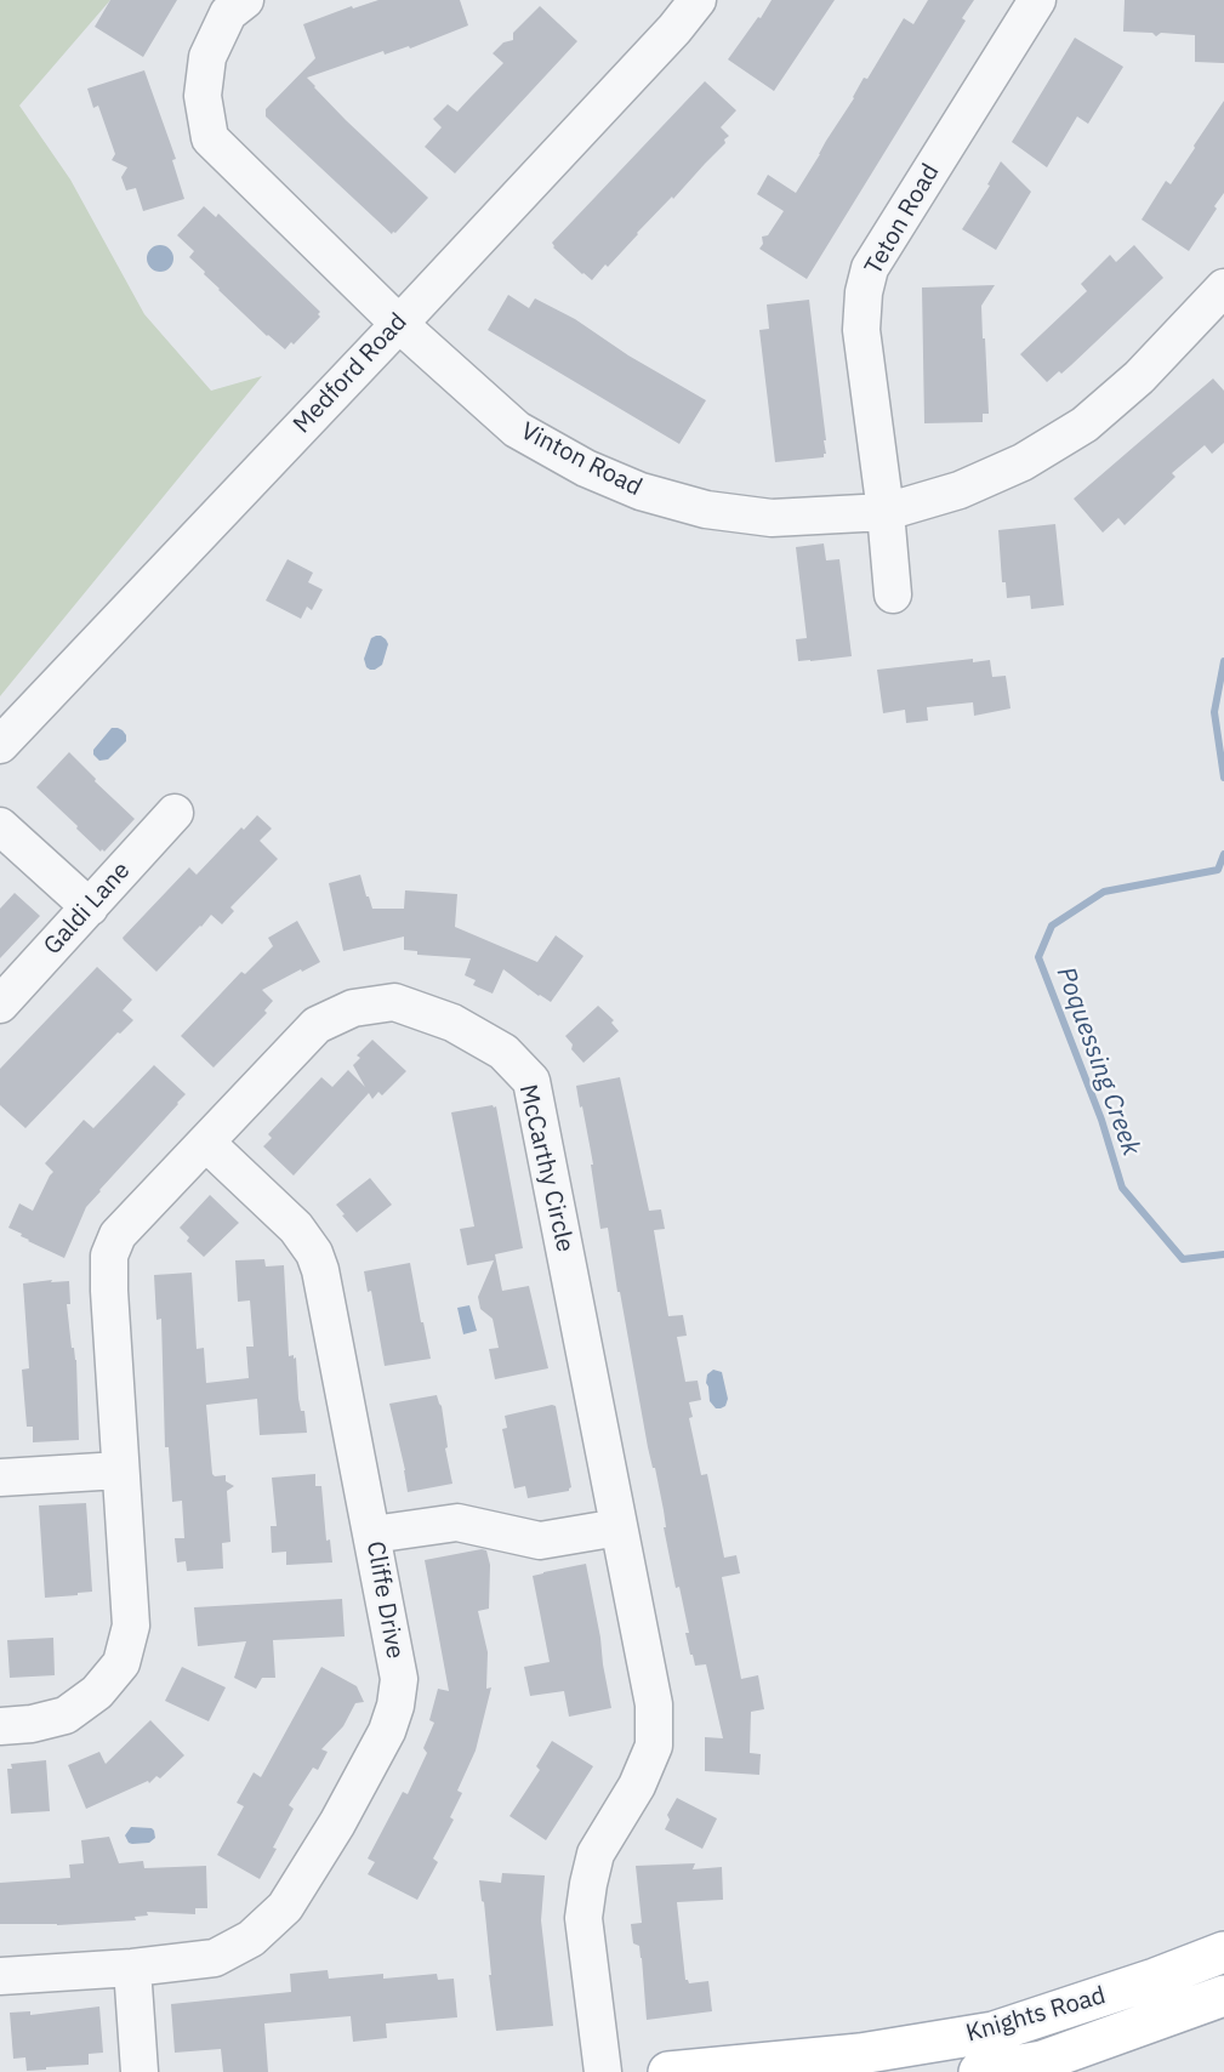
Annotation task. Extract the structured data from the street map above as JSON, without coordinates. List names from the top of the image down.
{
  "streets": {
    "main road": ["Knights Road"],
    "street": [
      "Teton Road",
      "Medford Road",
      "Vinton Road",
      "Galdi Lane",
      "McCarthy Circle",
      "Cliffe Drive"
    ]
  },
  "crossings": [
    ["Teton Road", "Vinton Road"],
    ["Medford Road", "Vinton Road"],
    ["McCarthy Circle", "Cliffe Drive"]
  ],
  "water": ["Poquessing Creek"]
}
